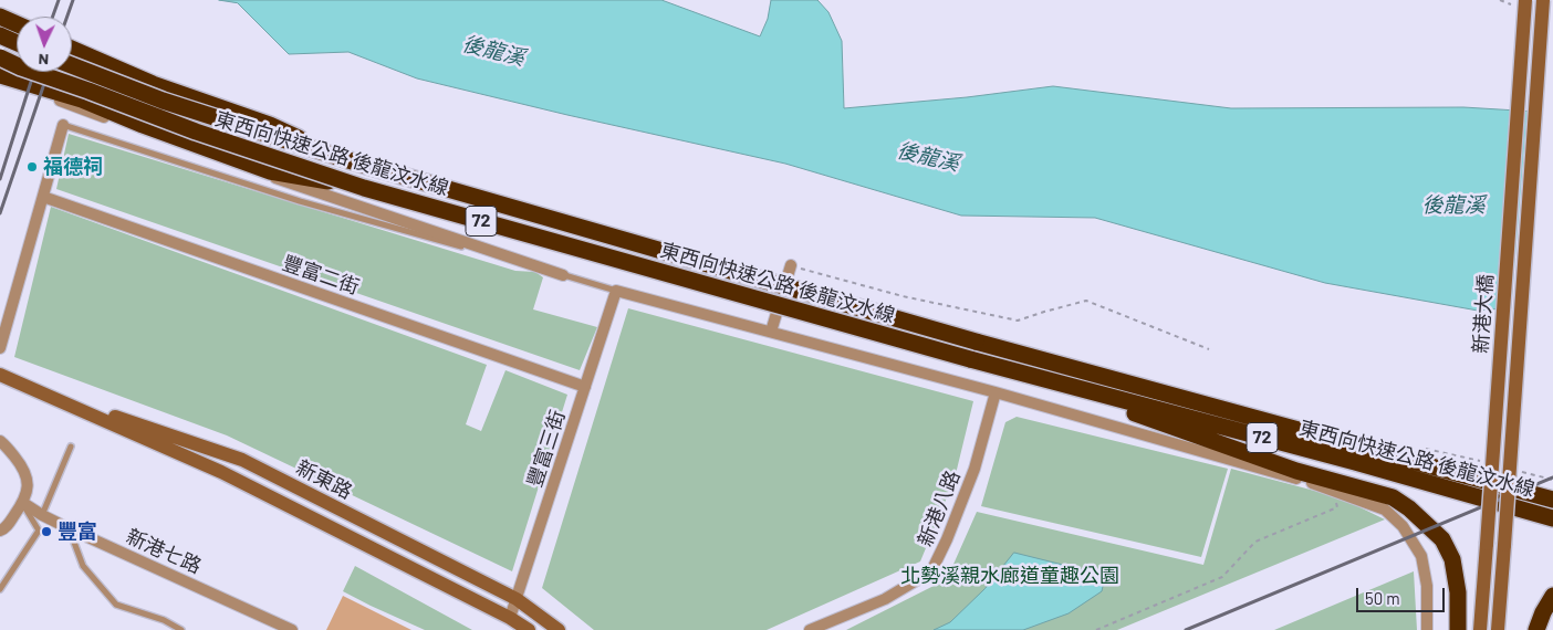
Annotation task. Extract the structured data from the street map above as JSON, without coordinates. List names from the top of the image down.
{
  "streets": {
    "highway": ["東西向快速公路 後龍汶水線", "72"],
    "street": [
      "豐富二街",
      "新港大橋",
      "豐富三街",
      "新東路",
      "新港八路",
      "新港七路"
    ]
  },
  "crossings": [
    ["豐富二街", "豐富三街"],
    ["豐富三街", "新東路"]
  ],
  "water": ["後龍溪"],
  "parks": ["北勢溪親水廊道童趣公園"],
  "places": ["福德祠", "豐富"],
  "scale_bar": "50 m",
  "north": "bottom"
}
